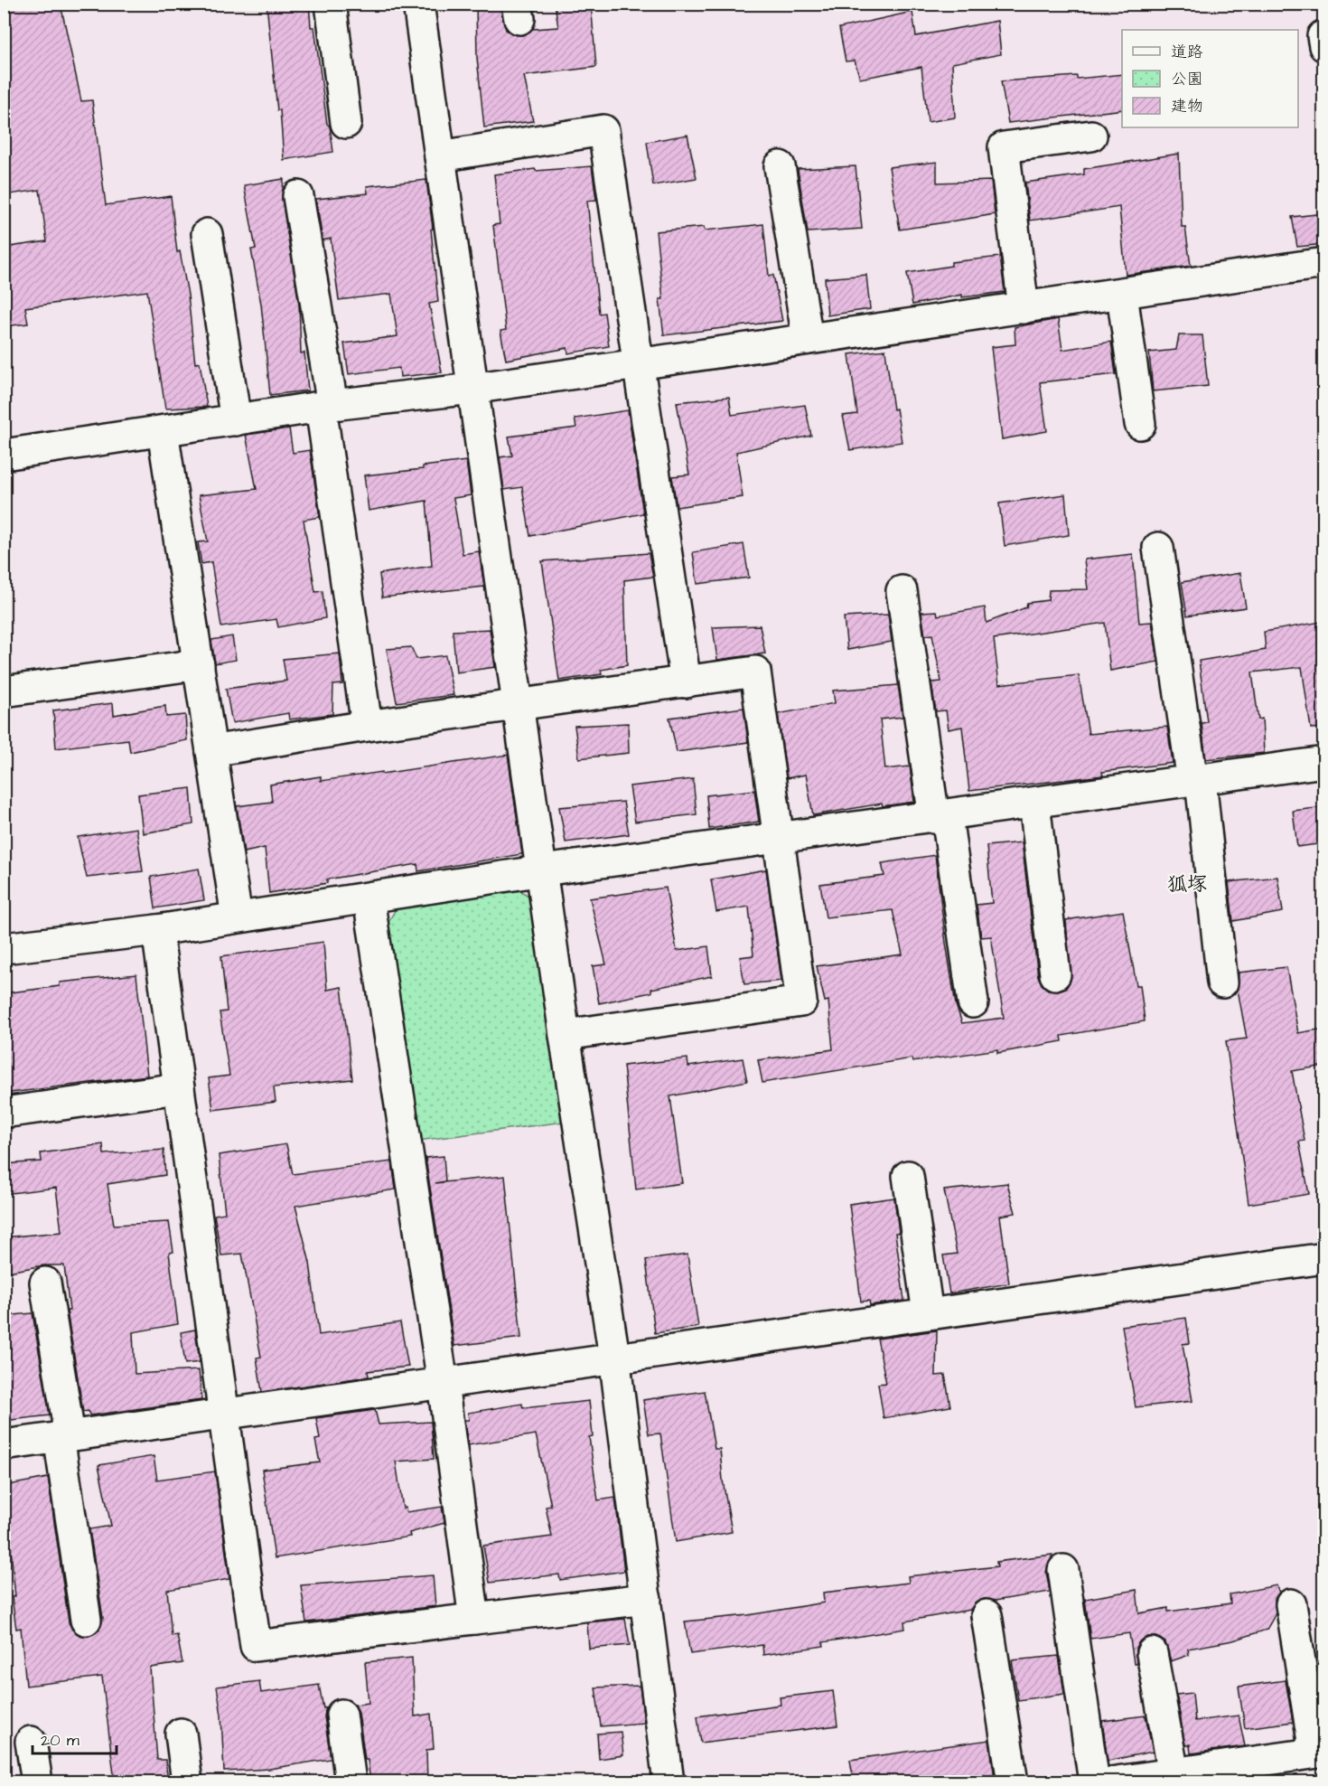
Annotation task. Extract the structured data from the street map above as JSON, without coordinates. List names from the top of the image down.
{
  "districts": ["狐塚"],
  "legend": ["道路", "公園", "建物"],
  "scale_bar": "20 m"
}
